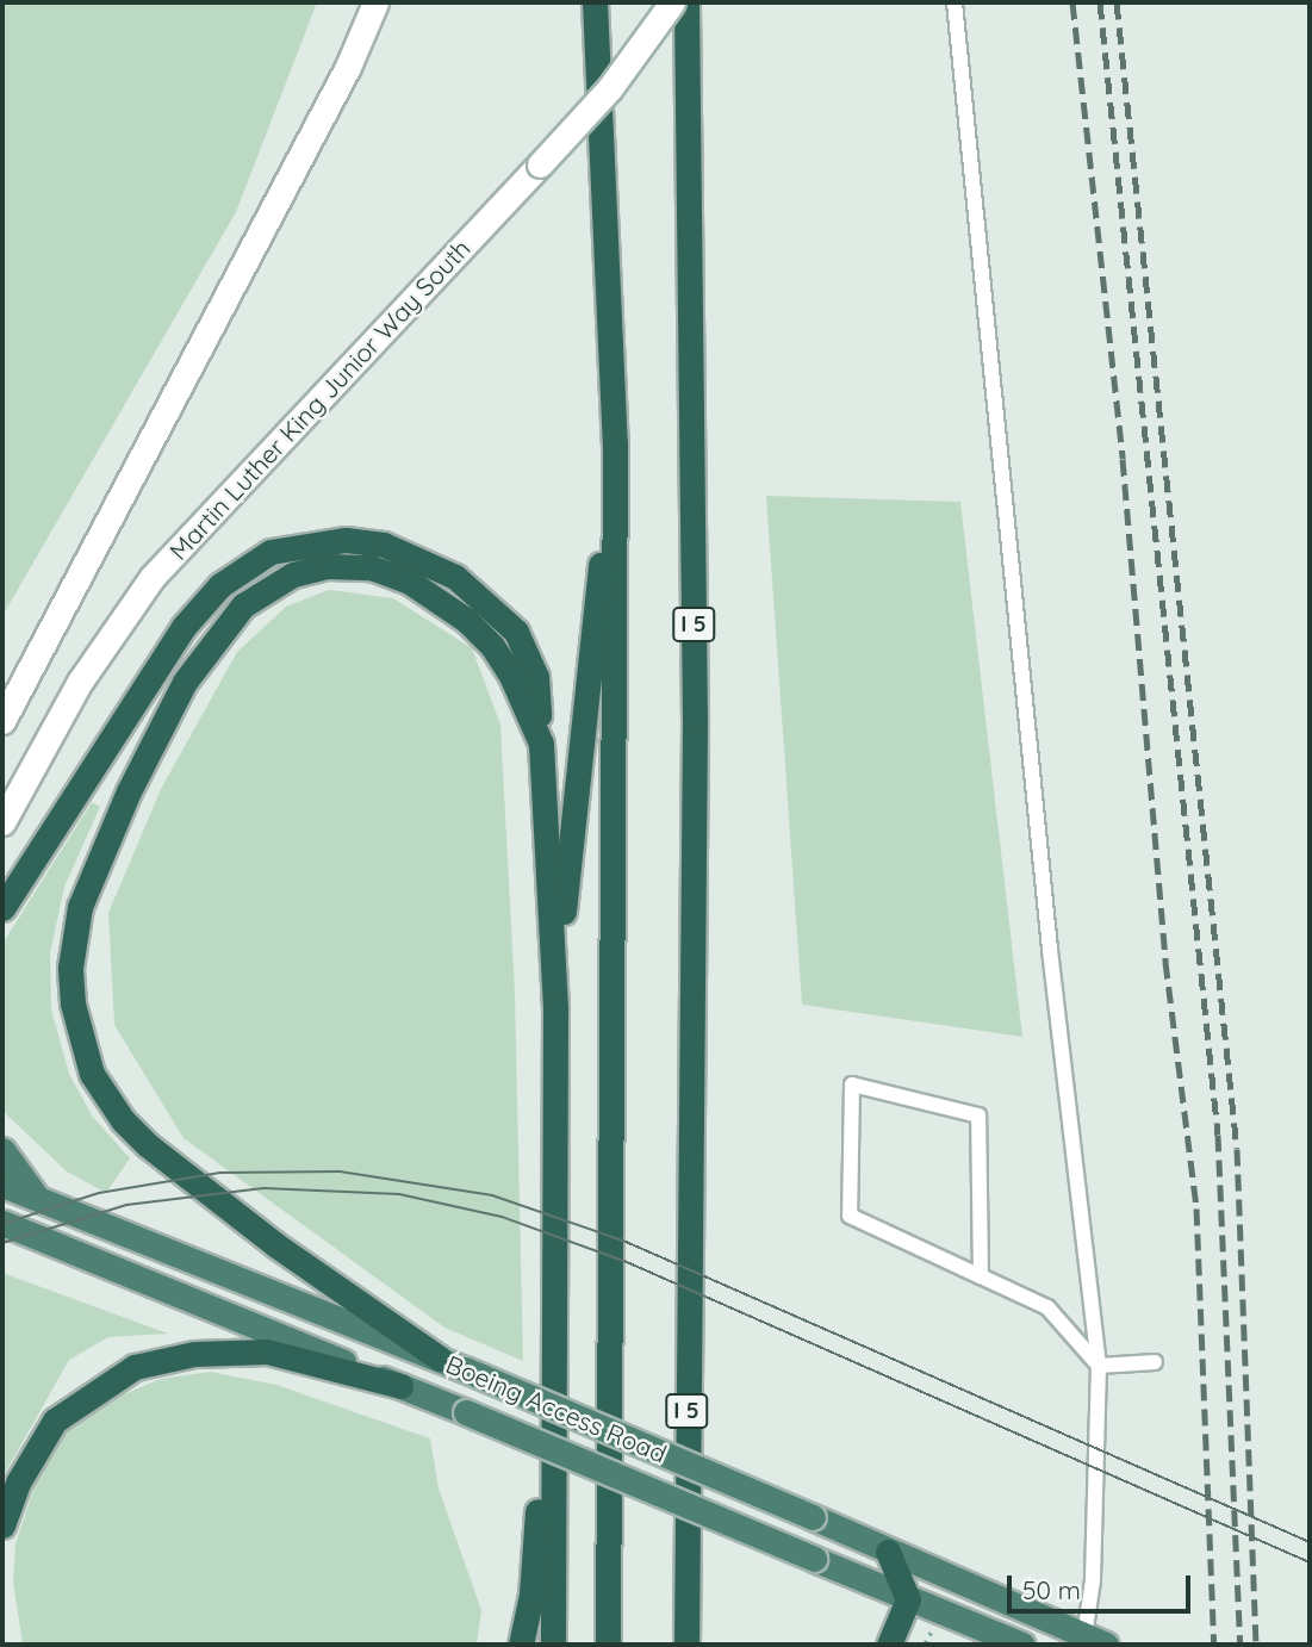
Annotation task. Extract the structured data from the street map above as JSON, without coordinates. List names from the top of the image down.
{
  "streets": {
    "highway": ["I 5", "Boeing Access Road"],
    "main road": ["Martin Luther King Junior Way South"]
  },
  "scale_bar": "50 m"
}
